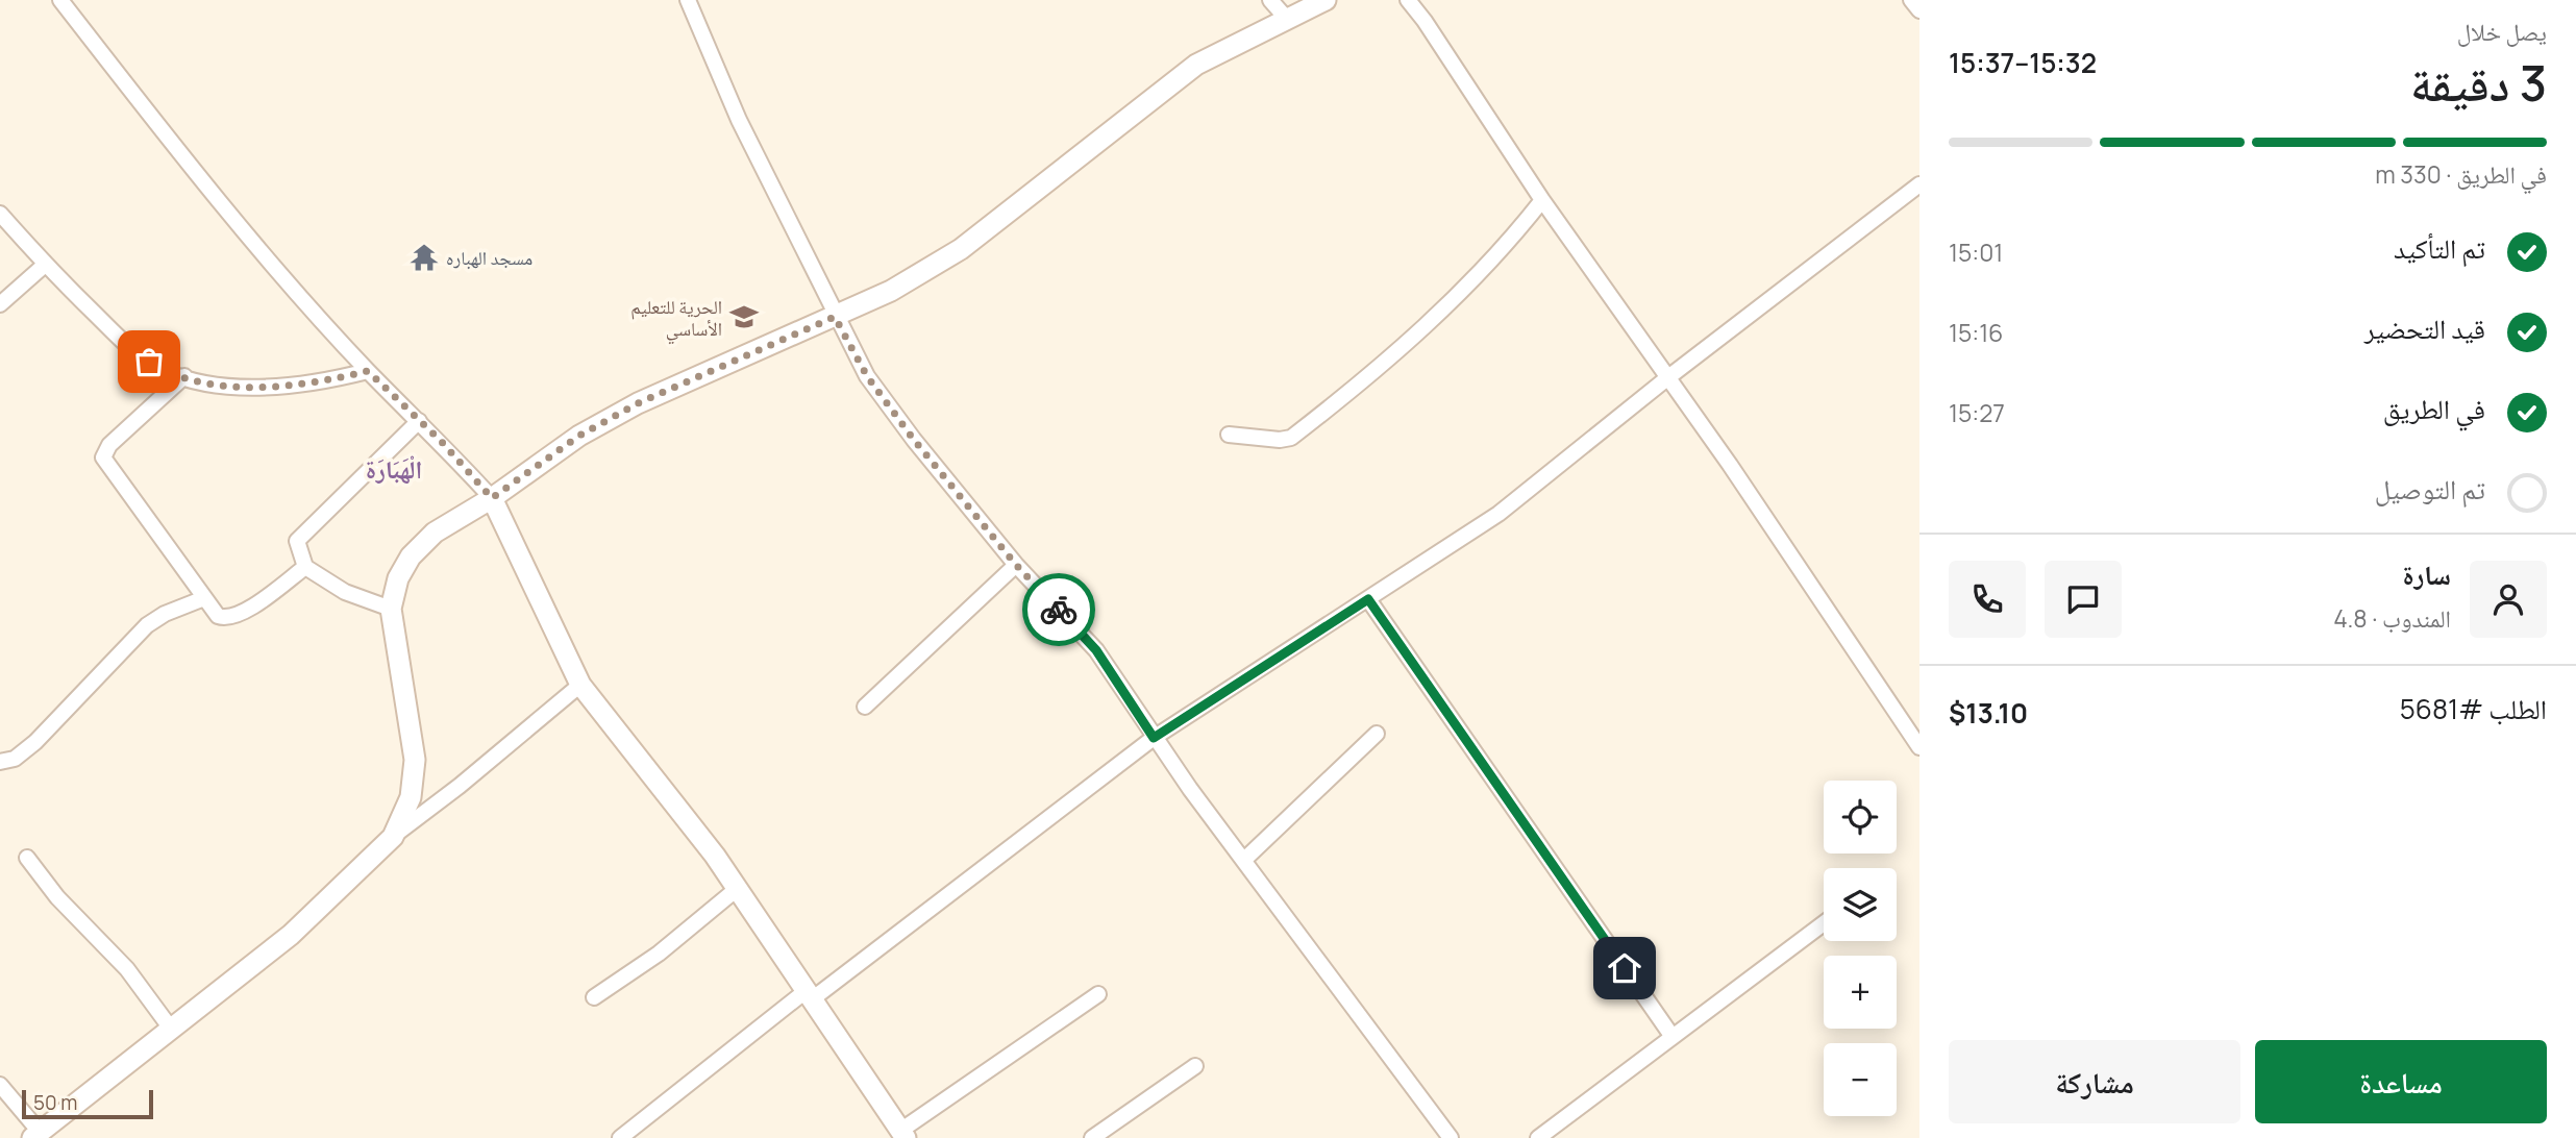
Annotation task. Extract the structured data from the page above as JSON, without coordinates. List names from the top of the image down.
{
  "districts": ["الْهَبَارَة"],
  "places": {
    "temple": ["مسجد الهباره"],
    "school or university": ["الحرية للتعليم الأساسي"]
  },
  "scale_bar": "50 m",
  "page": {
    "heading": ["3 دقيقة", "يصل خلال", "15:32–15:37"],
    "panel": [
      "سارة",
      "المندوب · 4.8",
      "الطلب #5681",
      "$13.10"
    ],
    "bar": "في الطريق · 330 m",
    "list": [
      ["تم التأكيد", "15:01"],
      ["قيد التحضير", "15:16"],
      ["في الطريق", "15:27"],
      "تم التوصيل"
    ],
    "map_buttons": ["+", "−"],
    "buttons": ["مساعدة", "مشاركة"],
    "scale": "50 m"
  }
}
